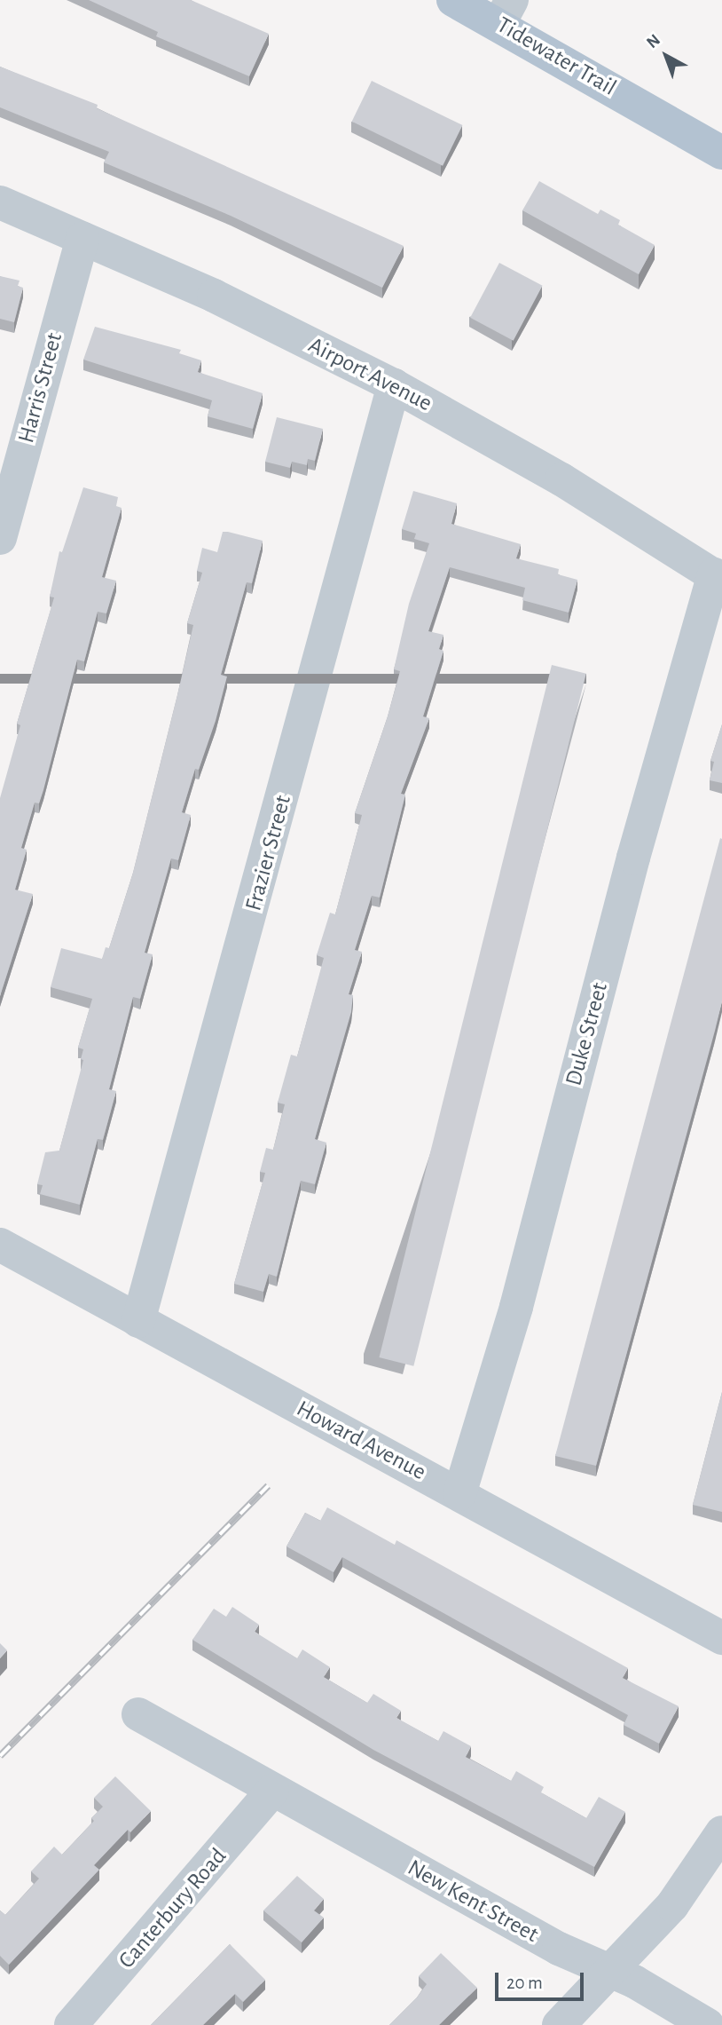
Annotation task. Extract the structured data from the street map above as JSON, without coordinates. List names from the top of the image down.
{
  "streets": {
    "main road": ["Tidewater Trail"],
    "street": [
      "Airport Avenue",
      "Harris Street",
      "Frazier Street",
      "Duke Street",
      "Howard Avenue",
      "New Kent Street",
      "Canterbury Road"
    ]
  },
  "crossings": [
    ["Airport Avenue", "Harris Street"],
    ["Airport Avenue", "Frazier Street"],
    ["Airport Avenue", "Duke Street"],
    ["Frazier Street", "Howard Avenue"],
    ["Duke Street", "Howard Avenue"],
    ["New Kent Street", "Canterbury Road"]
  ],
  "scale_bar": "20 m",
  "north": "top left"
}
